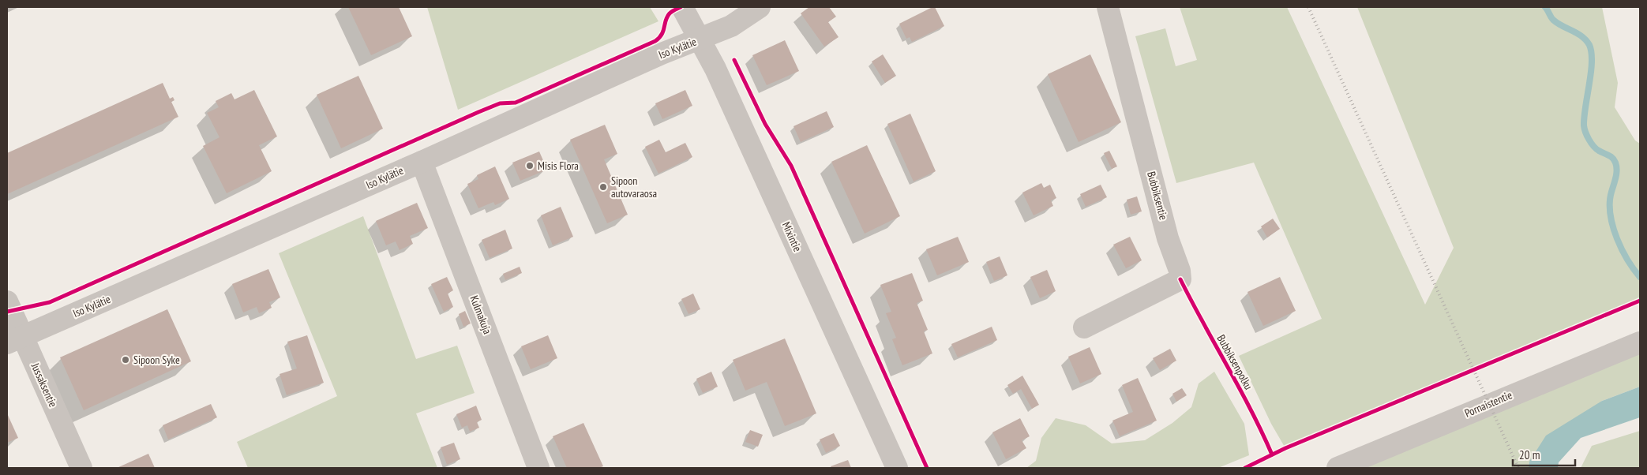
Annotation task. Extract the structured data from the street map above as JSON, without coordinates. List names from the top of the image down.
{
  "streets": {
    "street": [
      "Iso Kylätie",
      "Bubbiksentie",
      "Mixintie",
      "Kulmakuja",
      "Jussaksentie",
      "Pornaistentie"
    ],
    "cycle path": ["Bubbiksenpolku"]
  },
  "crossings": [
    ["Iso Kylätie", "Mixintie"],
    ["Iso Kylätie", "Kulmakuja"],
    ["Iso Kylätie", "Jussaksentie"]
  ],
  "places": ["Misis Flora", "Sipoon autovaraosa", "Sipoon Syke"],
  "scale_bar": "20 m"
}
